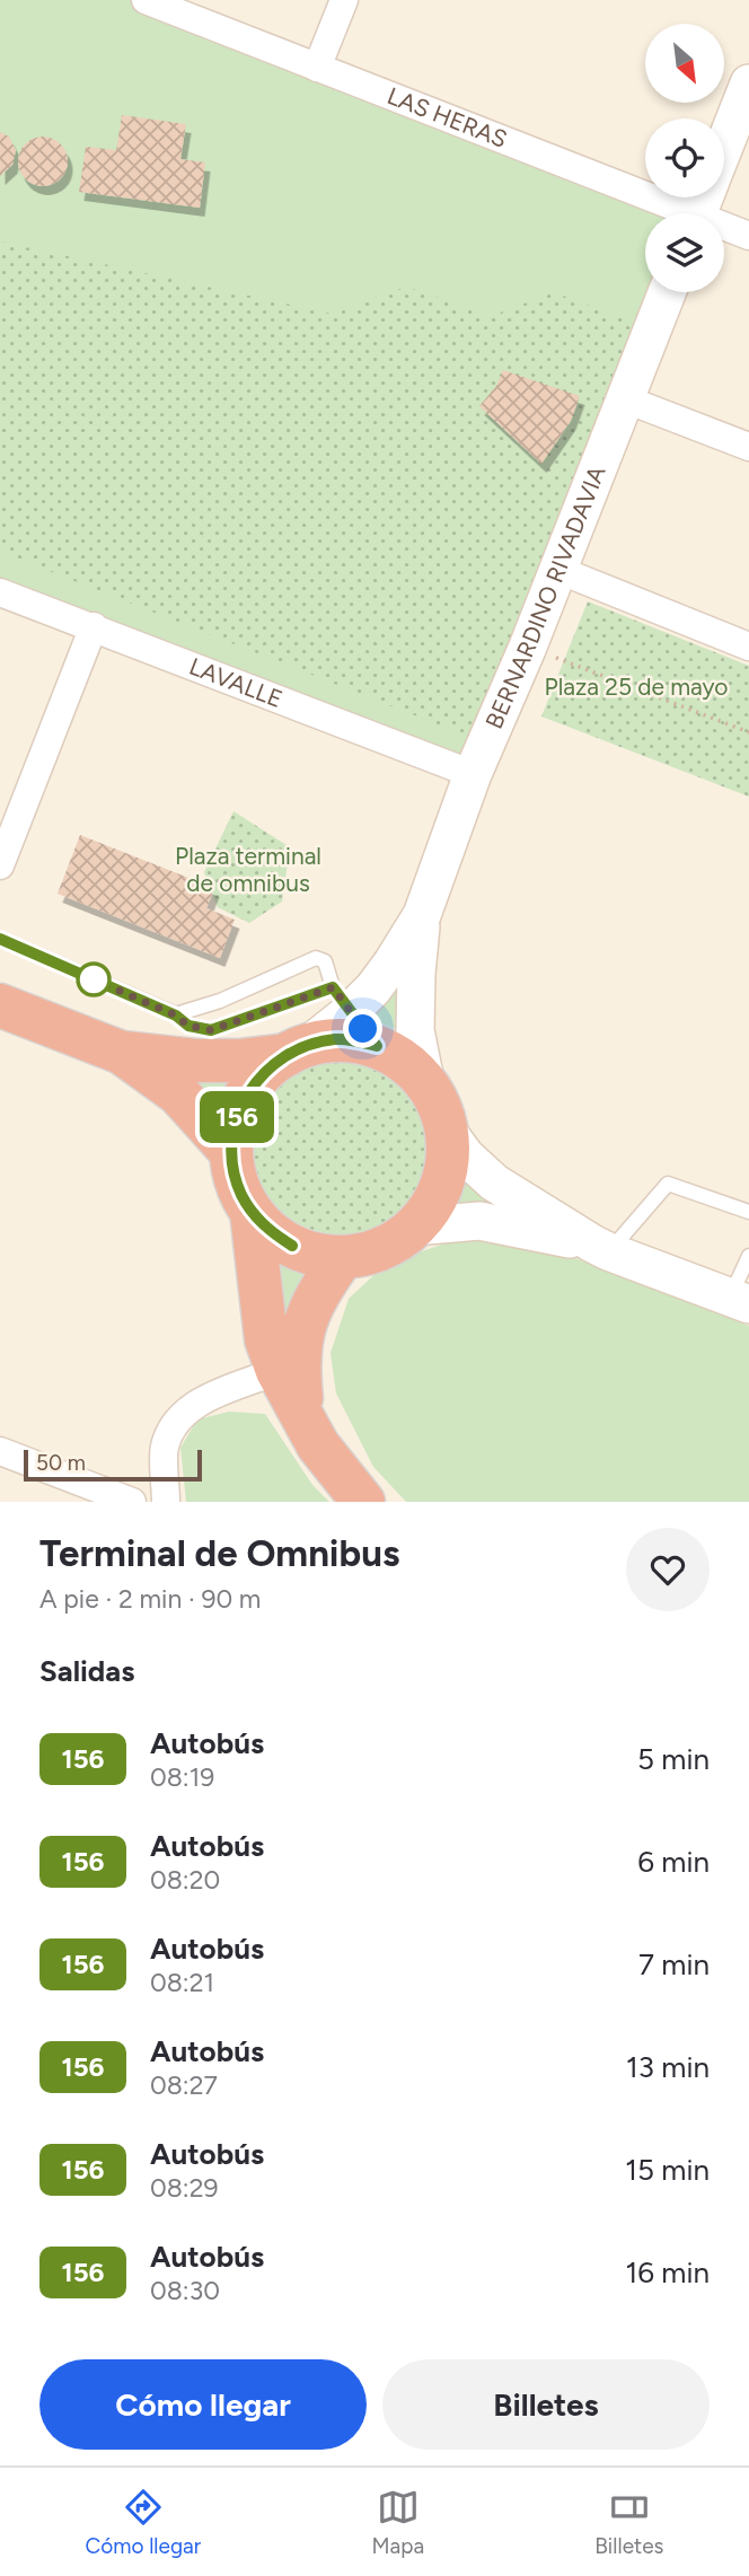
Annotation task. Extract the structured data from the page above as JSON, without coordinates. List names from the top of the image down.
{
  "streets": {
    "main road": ["BERNARDINO RIVADAVIA"],
    "street": ["LAS HERAS", "LAVALLE"]
  },
  "crossings": [
    ["BERNARDINO RIVADAVIA", "LAVALLE"]
  ],
  "parks": ["Plaza 25 de mayo", "Plaza terminal de omnibus"],
  "lines": ["bus line 156"],
  "scale_bar": "50 m",
  "north": "bottom right",
  "page": {
    "on_map": "156",
    "scale": "50 m",
    "heading": [
      ["Terminal de Omnibus", "A pie · 2 min · 90 m"],
      "Salidas"
    ],
    "list": [
      {
        "mark": "156",
        "name": "Autobús",
        "note": "08:19",
        "value": "5 min"
      },
      {
        "mark": "156",
        "name": "Autobús",
        "note": "08:20",
        "value": "6 min"
      },
      {
        "mark": "156",
        "name": "Autobús",
        "note": "08:21",
        "value": "7 min"
      },
      {
        "mark": "156",
        "name": "Autobús",
        "note": "08:27",
        "value": "13 min"
      },
      {
        "mark": "156",
        "name": "Autobús",
        "note": "08:29",
        "value": "15 min"
      },
      {
        "mark": "156",
        "name": "Autobús",
        "note": "08:30",
        "value": "16 min"
      }
    ],
    "buttons": ["Cómo llegar", "Billetes"],
    "tabs": ["Cómo llegar", "Mapa", "Billetes"]
  }
}
